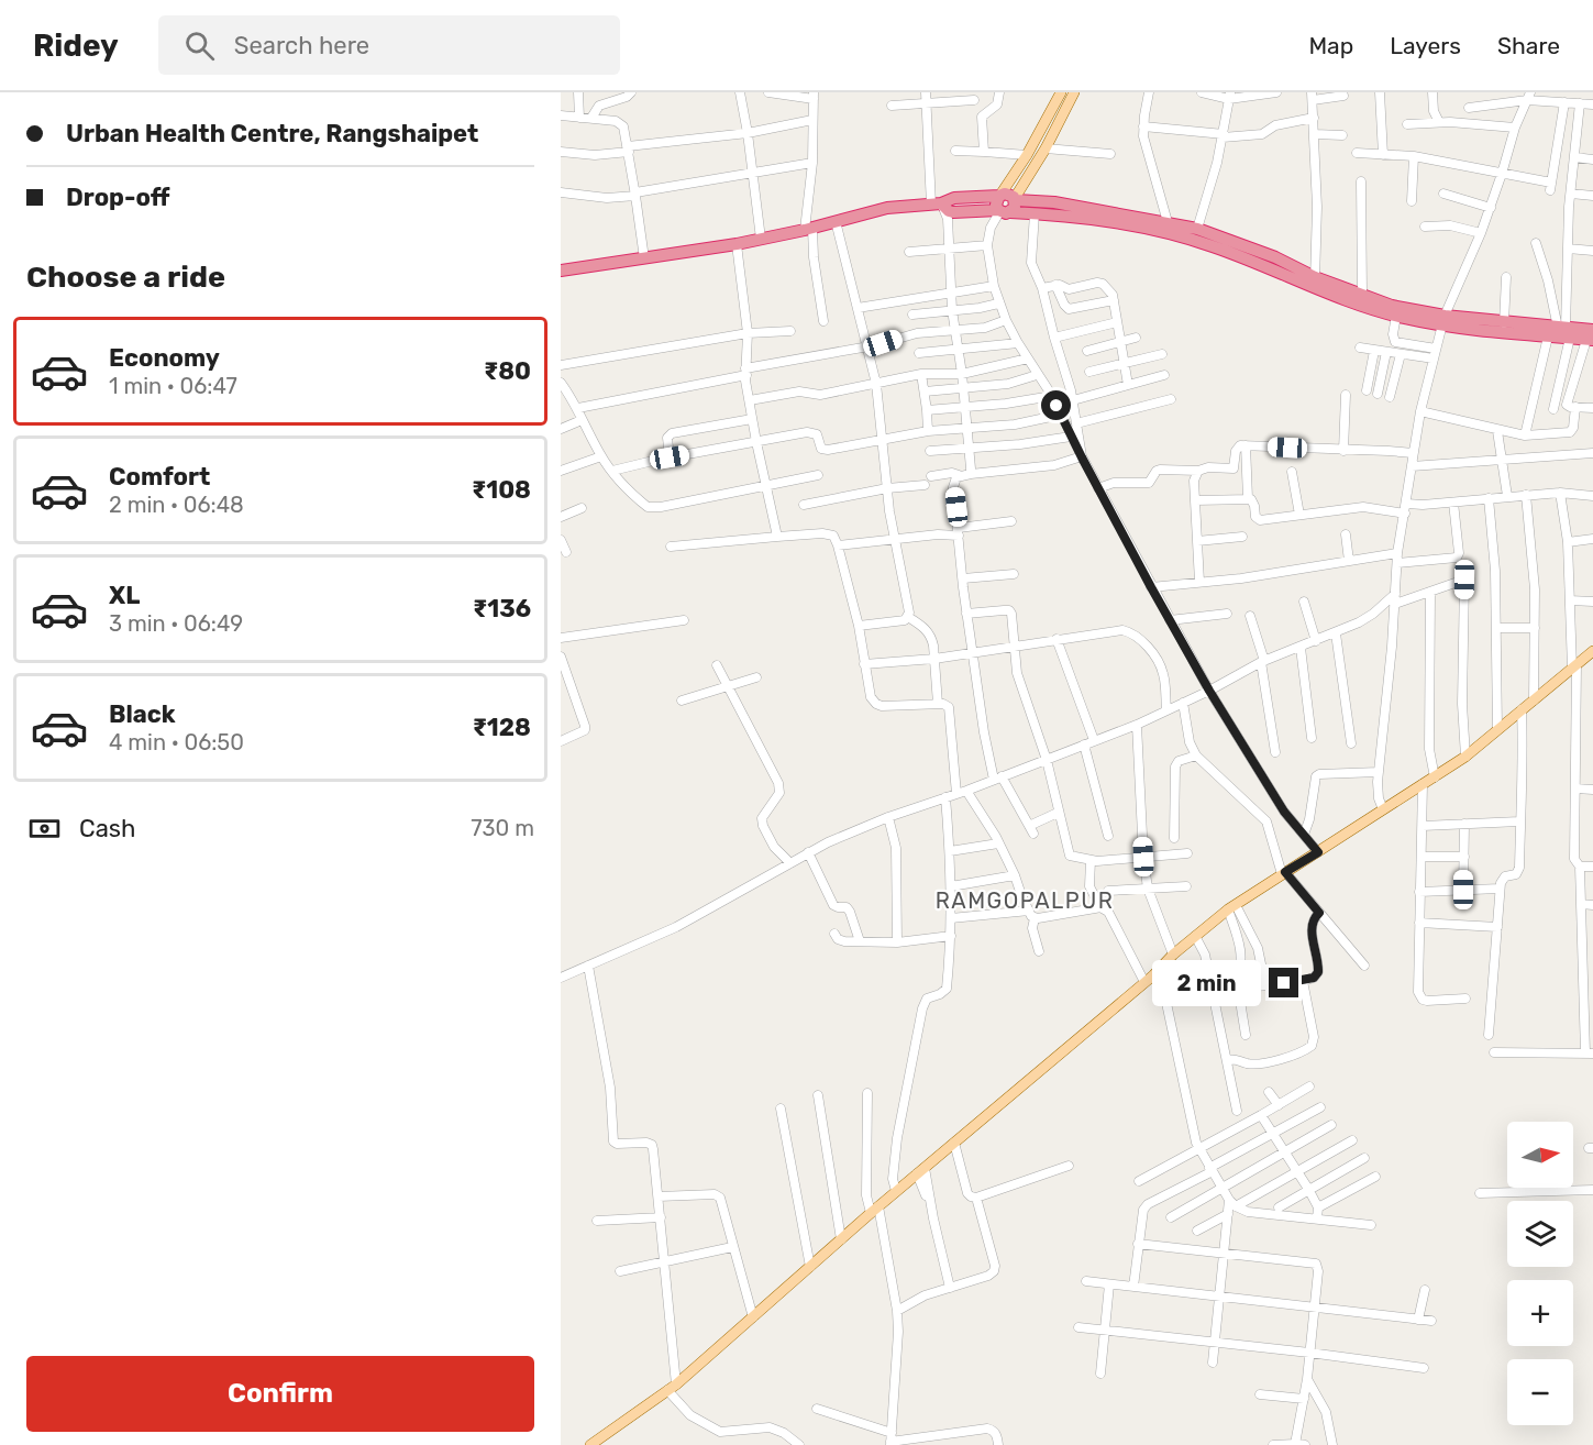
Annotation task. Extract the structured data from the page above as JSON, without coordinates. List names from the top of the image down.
{
  "districts": ["RAMGOPALPUR"],
  "north": "right",
  "page": {
    "header": "Ridey",
    "search": "Search here",
    "nav": ["Map", "Layers", "Share"],
    "banner": ["Urban Health Centre, Rangshaipet", "Drop-off"],
    "heading": "Choose a ride",
    "list": [
      {
        "name": "Economy",
        "note": "1 min · 06:47",
        "value": "₹80"
      },
      {
        "name": "Comfort",
        "note": "2 min · 06:48",
        "value": "₹108"
      },
      {
        "name": "XL",
        "note": "3 min · 06:49",
        "value": "₹136"
      },
      {
        "name": "Black",
        "note": "4 min · 06:50",
        "value": "₹128"
      }
    ],
    "pay": ["Cash", "730 m"],
    "bubble": "2 min",
    "map_buttons": ["+", "−"],
    "buttons": "Confirm"
  }
}
